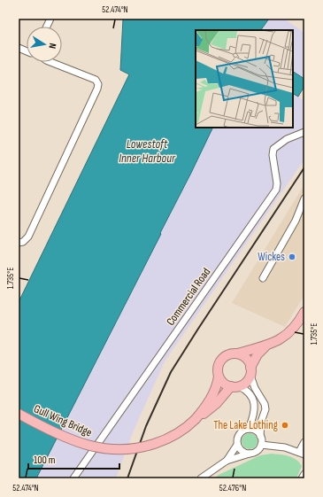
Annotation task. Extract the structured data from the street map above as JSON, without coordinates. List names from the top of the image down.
{
  "streets": {
    "highway": ["Gull Wing Bridge"],
    "street": ["Commercial Road"]
  },
  "water": ["Lowestoft Inner Harbour"],
  "places": ["Wickes", "The Lake Lothing"],
  "scale_bar": "100 m",
  "north": "right",
  "coordinates": ["52.474°N", "1.735°E", "52.476°N"]
}
